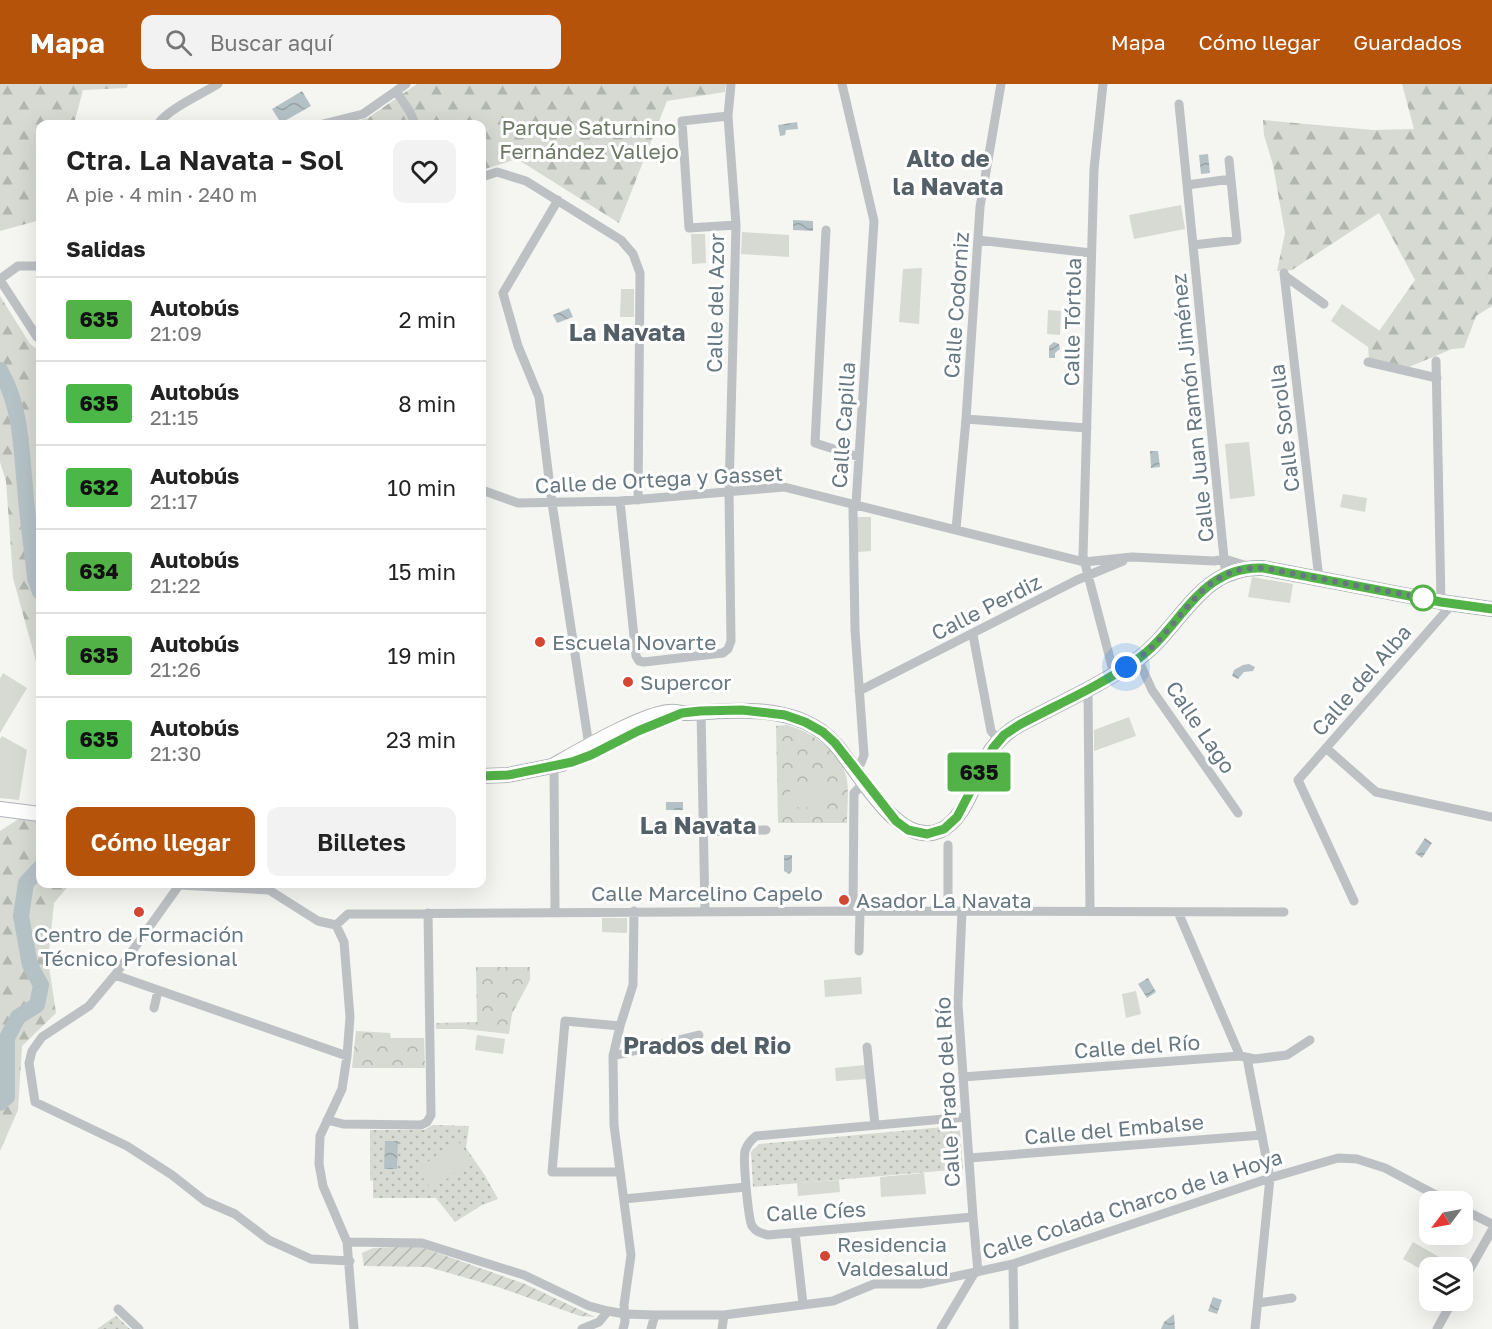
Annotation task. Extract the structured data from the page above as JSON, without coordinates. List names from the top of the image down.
{
  "streets": {
    "street": [
      "Calle del Azor",
      "Calle Codorniz",
      "Calle Tórtola",
      "Calle Juan Ramón Jiménez",
      "Calle Capilla",
      "Calle Sorolla",
      "Calle de Ortega y Gasset",
      "Calle Perdiz",
      "Calle del Alba",
      "Calle Lago",
      "Calle Marcelino Capelo",
      "Calle del Río",
      "Calle Prado del Río",
      "Calle del Embalse",
      "Calle Colada Charco de la Hoya",
      "Calle Cíes"
    ]
  },
  "crossings": [
    ["Calle del Azor", "Calle de Ortega y Gasset"],
    ["Calle Codorniz", "Calle de Ortega y Gasset"],
    ["Calle Tórtola", "Calle de Ortega y Gasset"],
    ["Calle Tórtola", "Calle Perdiz"],
    ["Calle Juan Ramón Jiménez", "Calle Perdiz"],
    ["Calle Capilla", "Calle de Ortega y Gasset"],
    ["Calle Capilla", "Calle Perdiz"],
    ["Calle de Ortega y Gasset", "Calle Perdiz"],
    ["Calle Marcelino Capelo", "Calle Prado del Río"],
    ["Calle del Río", "Calle Prado del Río"],
    ["Calle Prado del Río", "Calle del Embalse"],
    ["Calle Prado del Río", "Calle Colada Charco de la Hoya"],
    ["Calle Prado del Río", "Calle Cíes"]
  ],
  "districts": [
    "Alto de la Navata",
    "La Navata",
    "La Navata",
    "Prados del Rio"
  ],
  "parks": ["Parque Saturnino Fernández Vallejo"],
  "places": [
    "Escuela Novarte",
    "Supercor",
    "Asador La Navata",
    "Centro de Formación Técnico Profesional",
    "Residencia Valdesalud"
  ],
  "lines": ["bus line 635"],
  "north": "bottom left",
  "page": {
    "header": "Mapa",
    "search": "Buscar aquí",
    "nav": ["Mapa", "Cómo llegar", "Guardados"],
    "on_map": "635",
    "heading": [
      ["Ctra. La Navata - Sol", "A pie · 4 min · 240 m"],
      "Salidas"
    ],
    "list": [
      {
        "mark": "635",
        "name": "Autobús",
        "note": "21:09",
        "value": "2 min"
      },
      {
        "mark": "635",
        "name": "Autobús",
        "note": "21:15",
        "value": "8 min"
      },
      {
        "mark": "632",
        "name": "Autobús",
        "note": "21:17",
        "value": "10 min"
      },
      {
        "mark": "634",
        "name": "Autobús",
        "note": "21:22",
        "value": "15 min"
      },
      {
        "mark": "635",
        "name": "Autobús",
        "note": "21:26",
        "value": "19 min"
      },
      {
        "mark": "635",
        "name": "Autobús",
        "note": "21:30",
        "value": "23 min"
      }
    ],
    "buttons": ["Cómo llegar", "Billetes"]
  }
}
